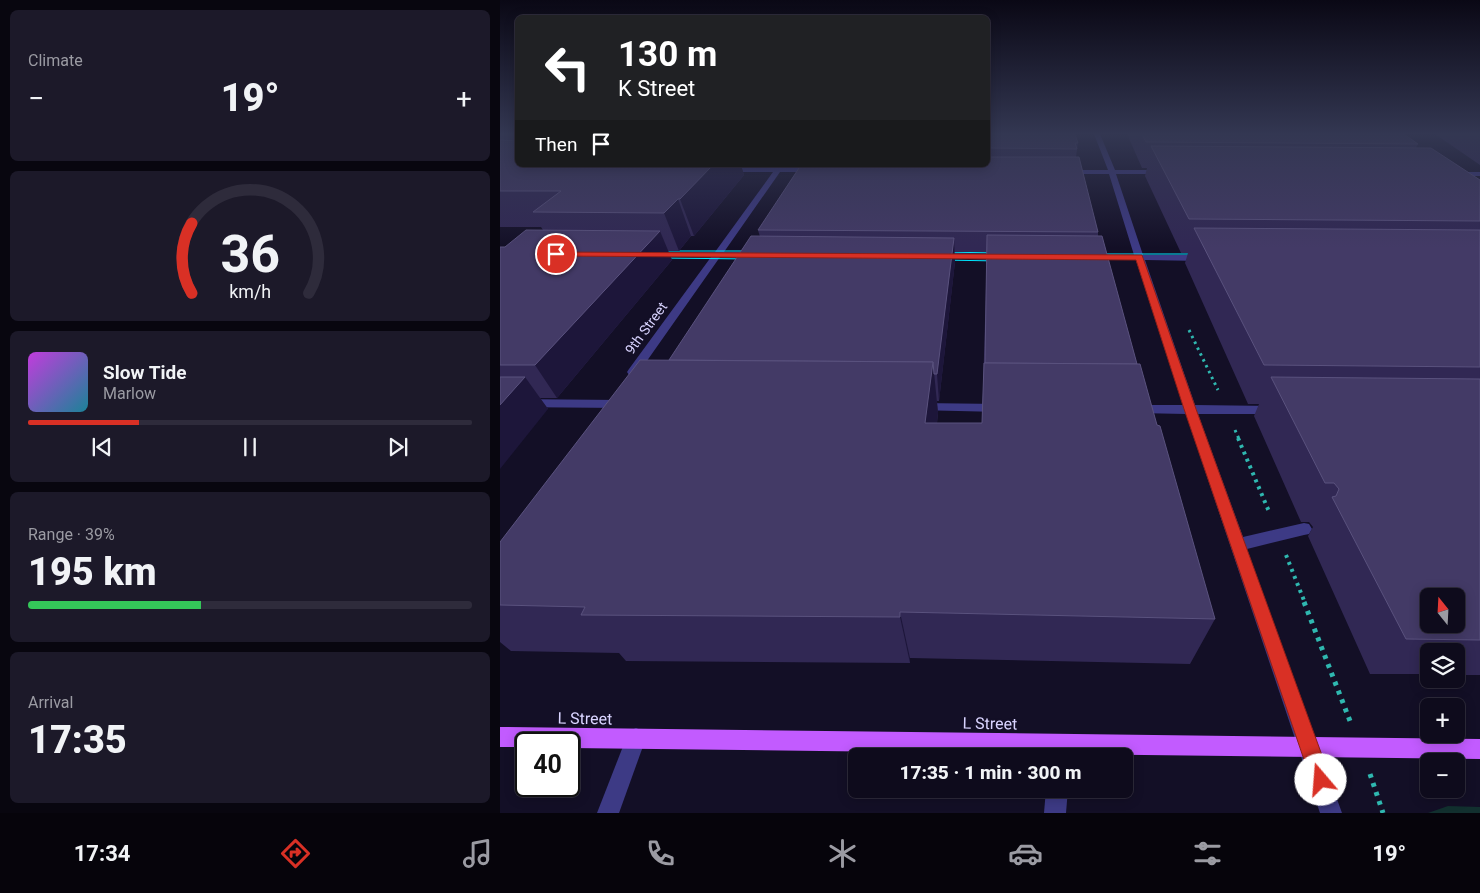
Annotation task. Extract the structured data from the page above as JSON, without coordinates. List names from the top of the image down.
{
  "streets": {
    "main road": ["L Street"],
    "street": ["9th Street"]
  },
  "north": "top",
  "page": {
    "tile": [
      "Climate",
      ["Range · 39%", "195 km"],
      ["Arrival", "17:35"]
    ],
    "turn": ["130 m", "K Street"],
    "heat": ["−", "19°", "+"],
    "then": "Then",
    "song": ["Slow Tide", "Marlow"],
    "map_buttons": ["+", "−"],
    "limit": "40",
    "trip": "17:35 · 1 min · 300 m",
    "tabs": ["17:34", "19°"],
    "gauge": ["36", "km/h"]
  }
}
